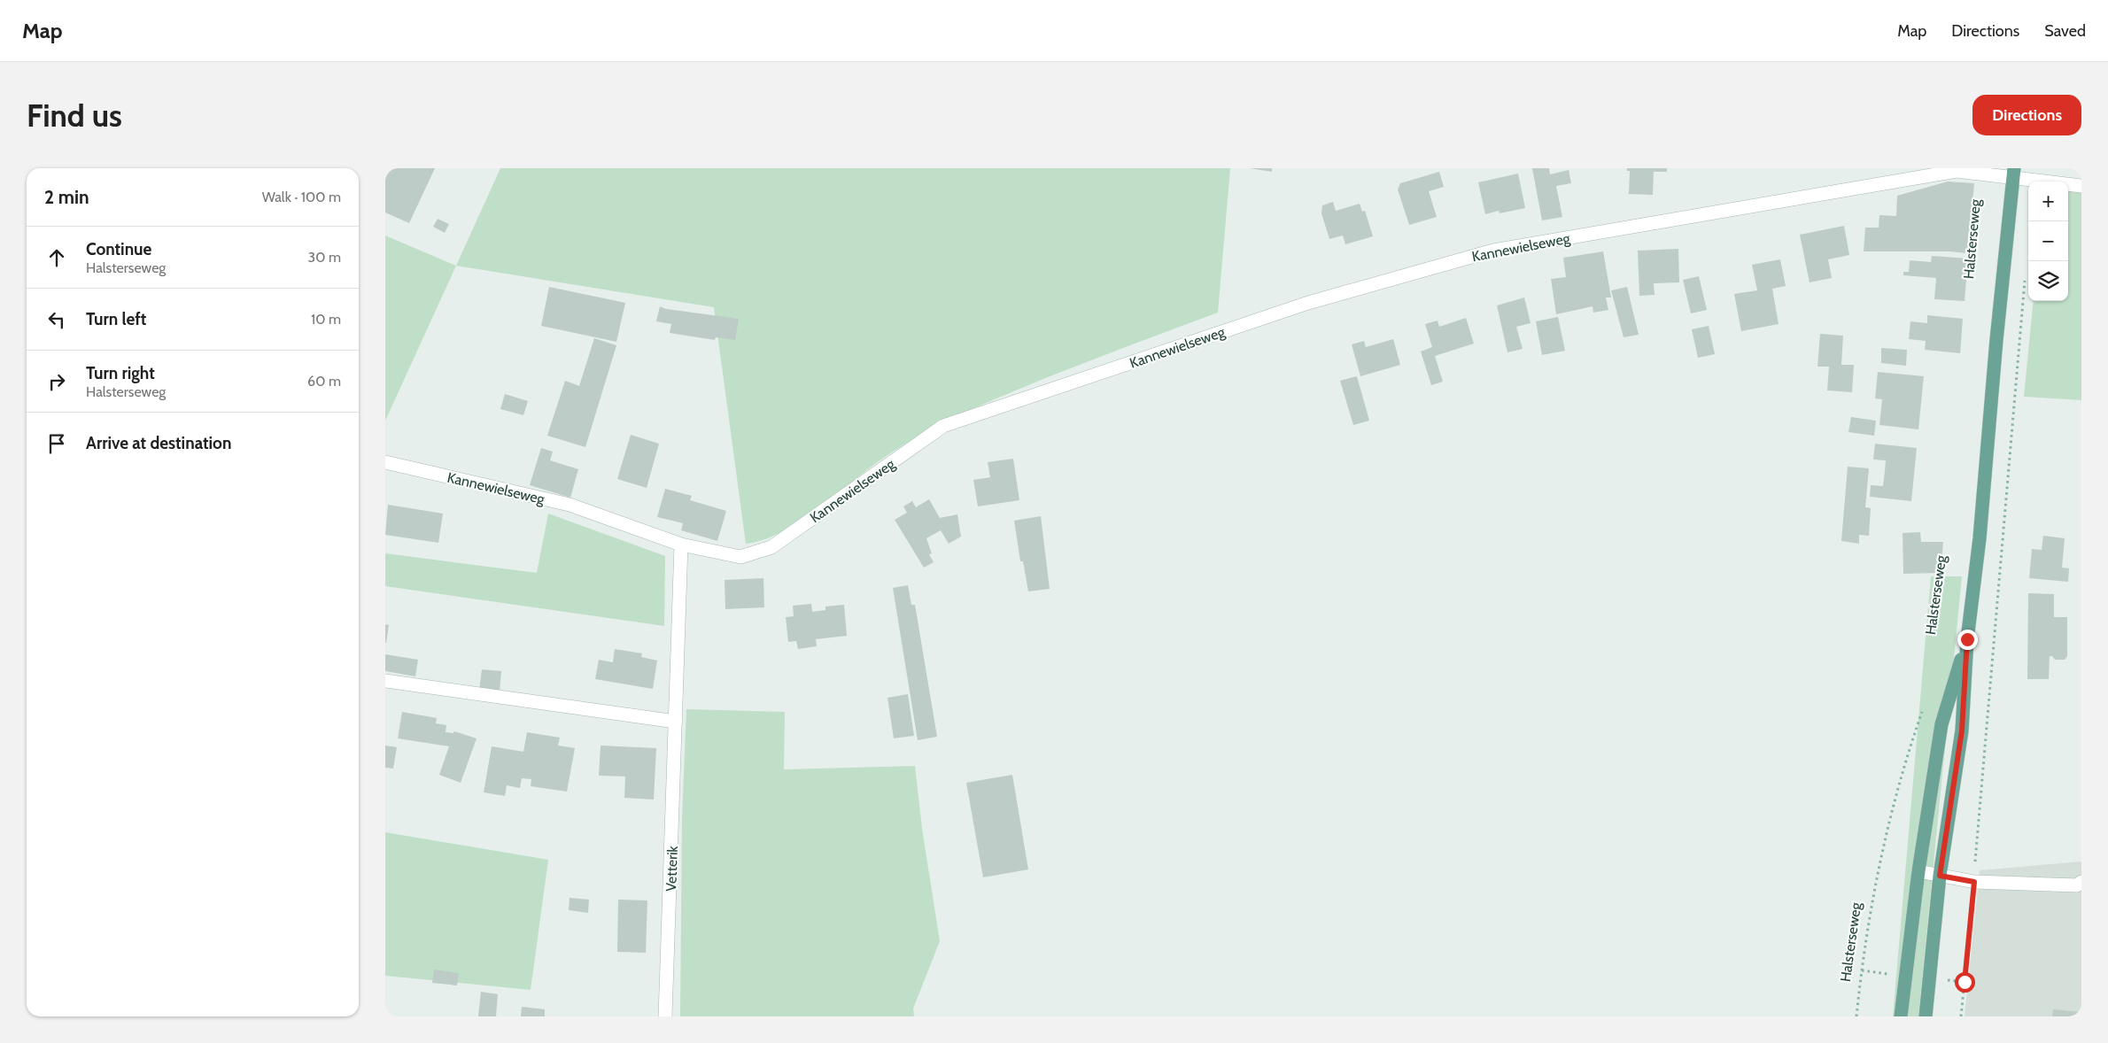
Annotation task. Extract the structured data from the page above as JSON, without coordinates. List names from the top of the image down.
{
  "streets": {
    "street": ["Kannewielseweg", "Vetterik"],
    "path": ["Halsterseweg"]
  },
  "crossings": [
    ["Kannewielseweg", "Vetterik"]
  ],
  "page": {
    "header": "Map",
    "nav": ["Map", "Directions", "Saved"],
    "buttons": "Directions",
    "title": "Find us",
    "heading": ["2 min", "Walk · 100 m"],
    "map_buttons": ["+", "−"],
    "list": [
      ["Continue", "Halsterseweg", "30 m"],
      ["Turn left", "10 m"],
      ["Turn right", "Halsterseweg", "60 m"],
      "Arrive at destination"
    ]
  }
}
